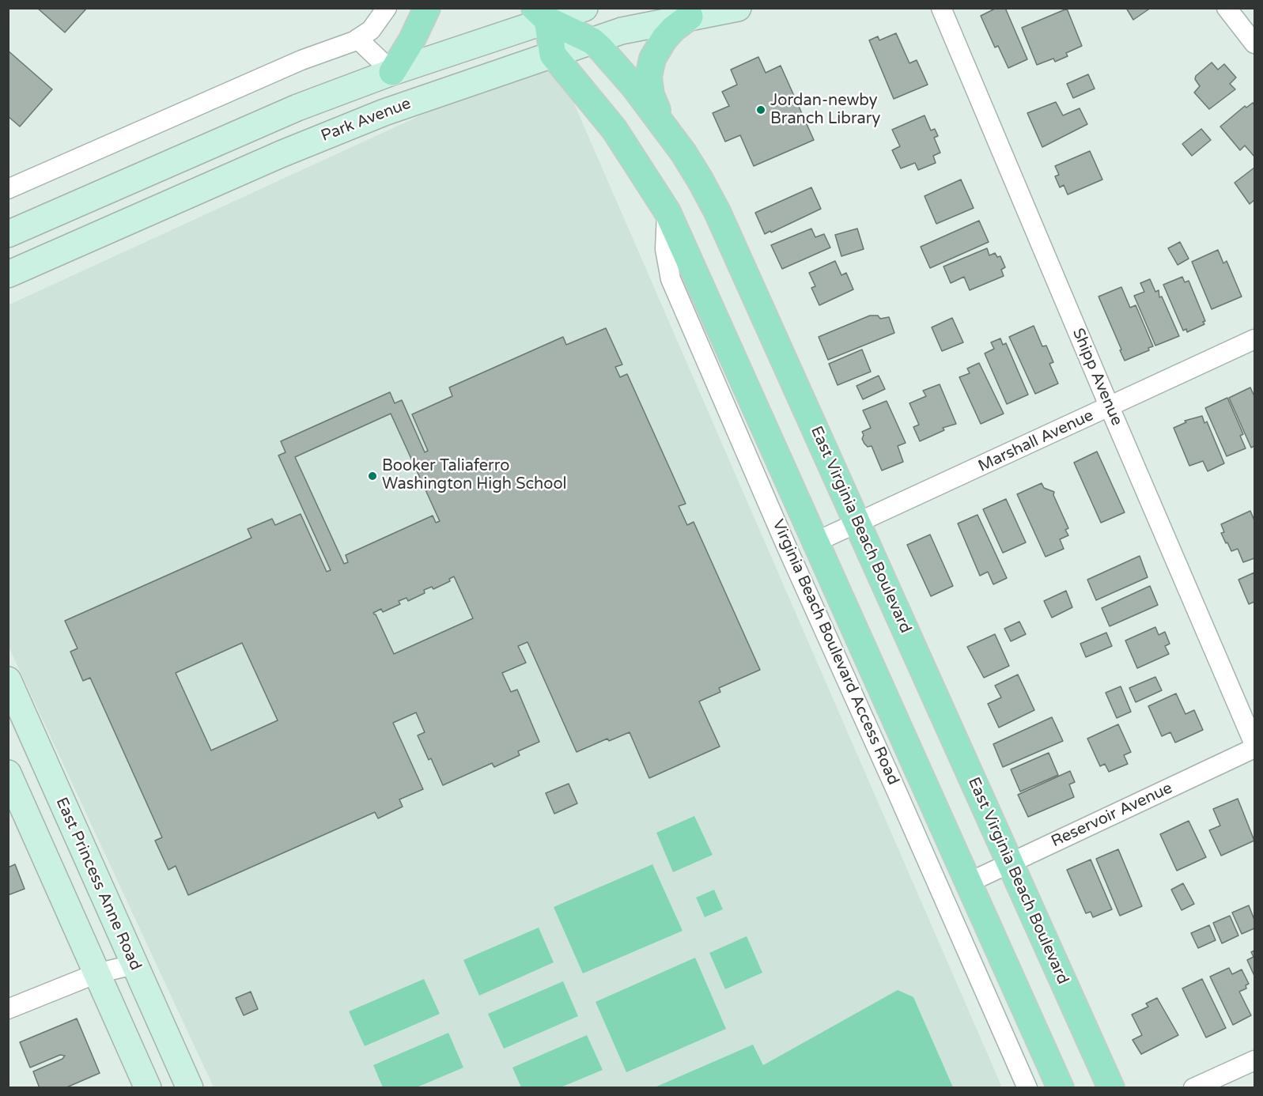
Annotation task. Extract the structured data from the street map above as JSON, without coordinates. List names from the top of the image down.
{
  "streets": {
    "main road": ["Park Avenue", "East Virginia Beach Boulevard", "East Princess Anne Road"],
    "street": [
      "Shipp Avenue",
      "Marshall Avenue",
      "Virginia Beach Boulevard Access Road",
      "Reservoir Avenue"
    ]
  },
  "crossings": [
    ["Park Avenue", "East Virginia Beach Boulevard"],
    ["Shipp Avenue", "Marshall Avenue"],
    ["Marshall Avenue", "East Virginia Beach Boulevard"],
    ["East Virginia Beach Boulevard", "Reservoir Avenue"]
  ],
  "places": ["Jordan-newby Branch Library", "Booker Taliaferro Washington High School"]
}
